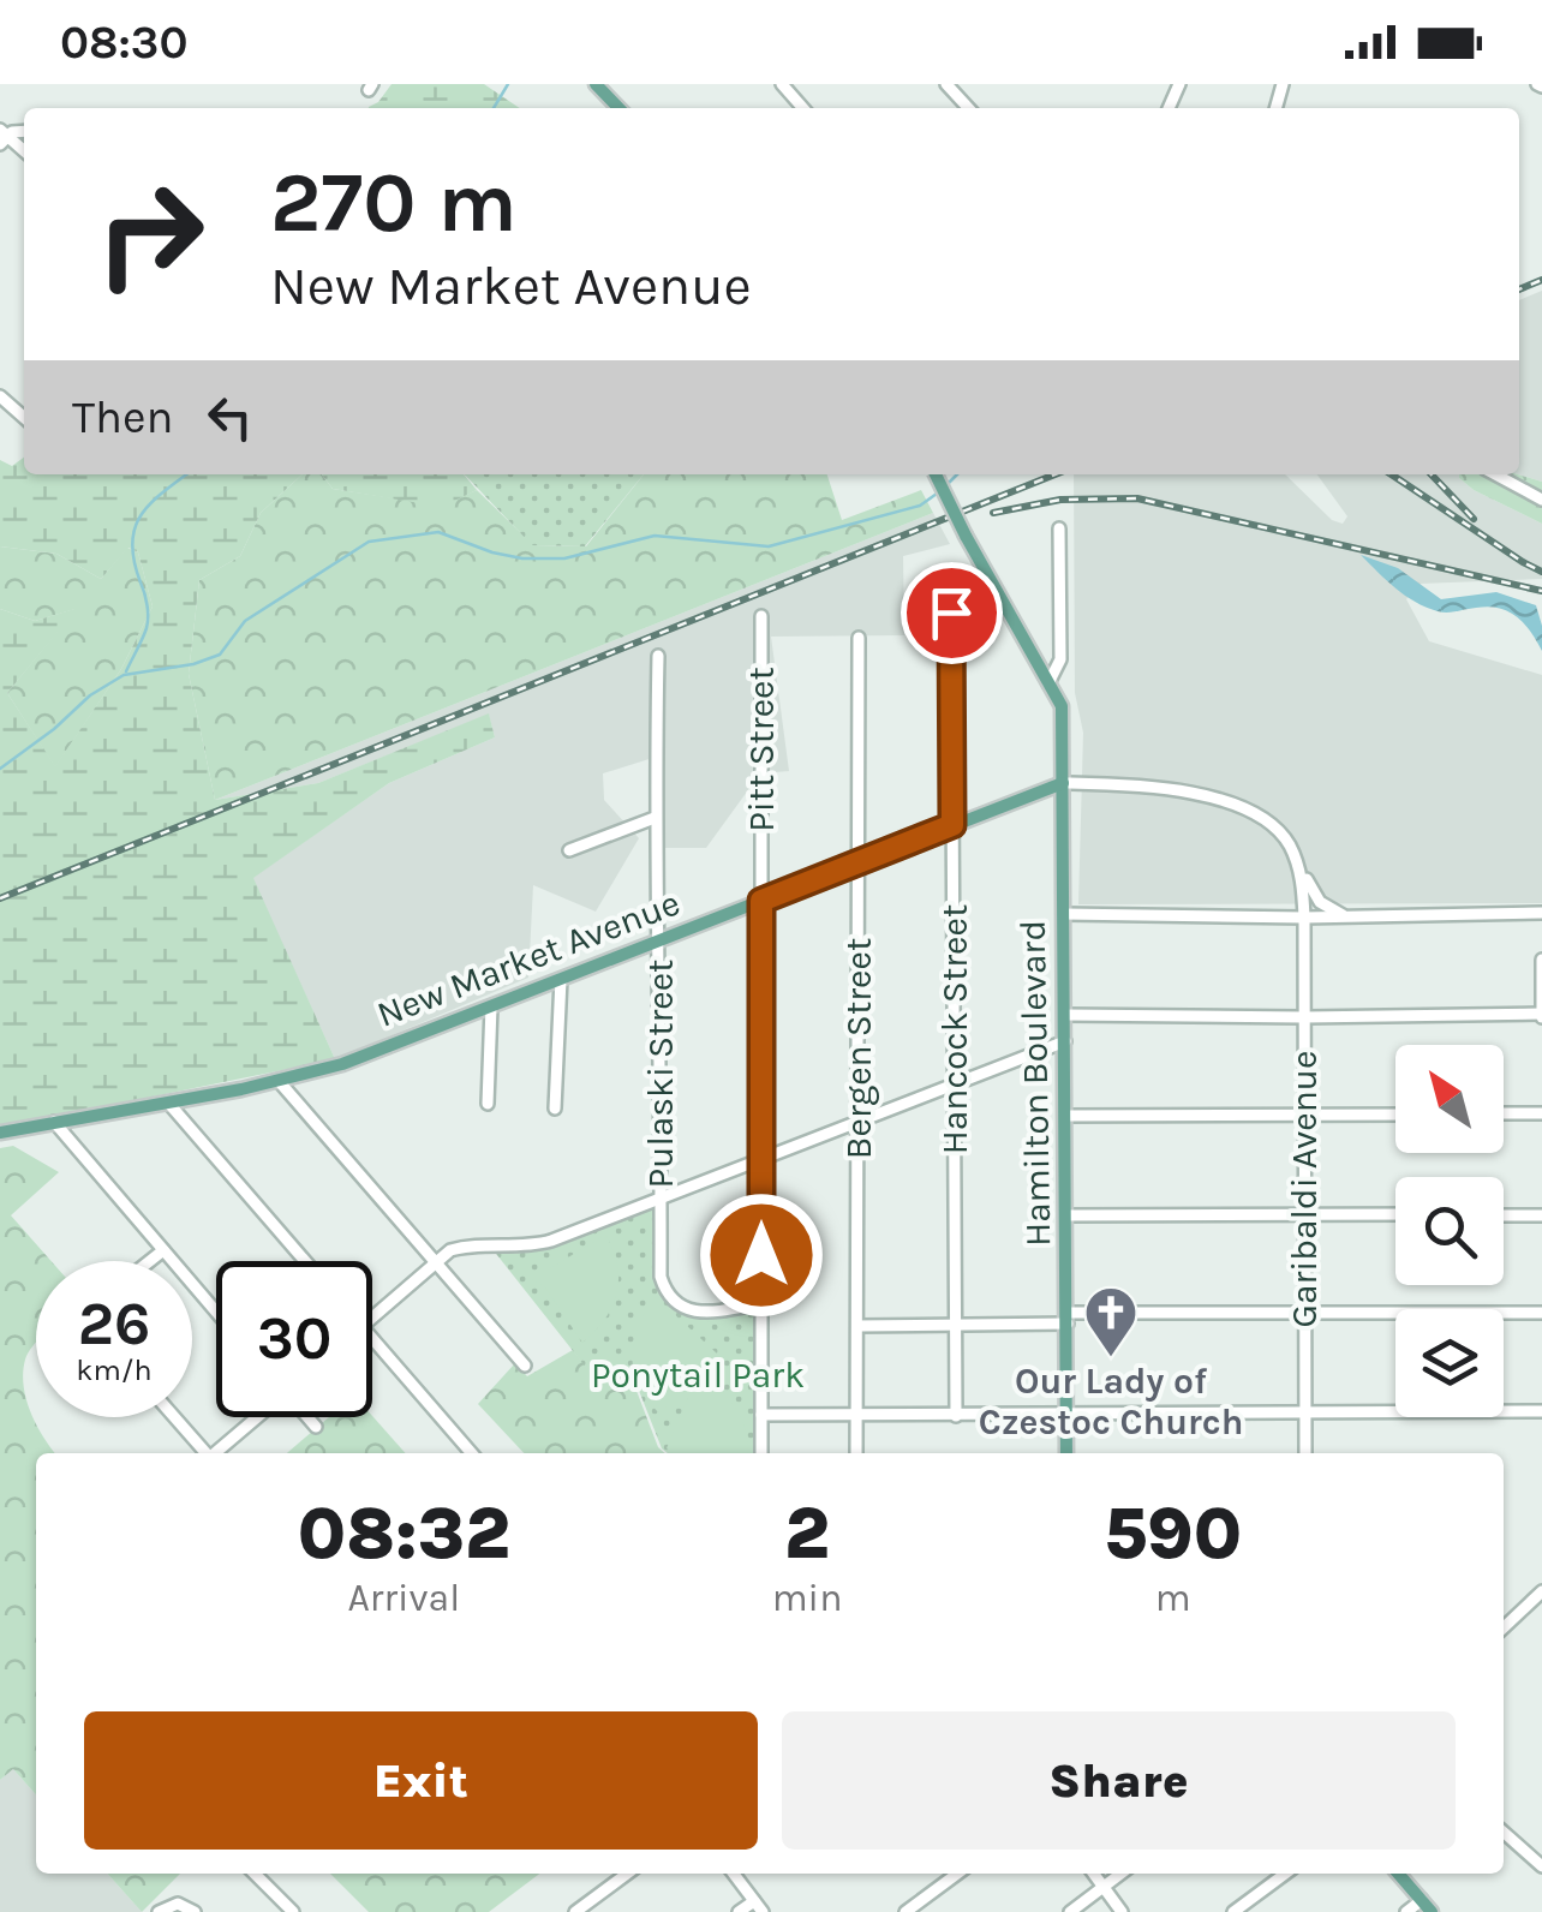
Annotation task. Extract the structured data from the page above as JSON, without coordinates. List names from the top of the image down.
{
  "streets": {
    "main road": ["New Market Avenue", "Hamilton Boulevard"],
    "street": [
      "Pitt Street",
      "Hancock Street",
      "Bergen Street",
      "Pulaski Street",
      "Garibaldi Avenue"
    ]
  },
  "crossings": [
    ["Pitt Street", "New Market Avenue"],
    ["Pitt Street", "Pulaski Street"],
    ["New Market Avenue", "Hancock Street"],
    ["New Market Avenue", "Bergen Street"],
    ["New Market Avenue", "Pulaski Street"],
    ["New Market Avenue", "Hamilton Boulevard"]
  ],
  "parks": ["Ponytail Park"],
  "places": {
    "church": ["Our Lady of Czestoc Church"]
  },
  "north": "top left",
  "page": {
    "status": "08:30",
    "turn": ["270 m", "New Market Avenue"],
    "then": "Then",
    "speed": "26 km/h",
    "limit": "30",
    "eta": [
      "08:32",
      "Arrival",
      "2",
      "min",
      "590",
      "m"
    ],
    "buttons": ["Exit", "Share"]
  }
}
